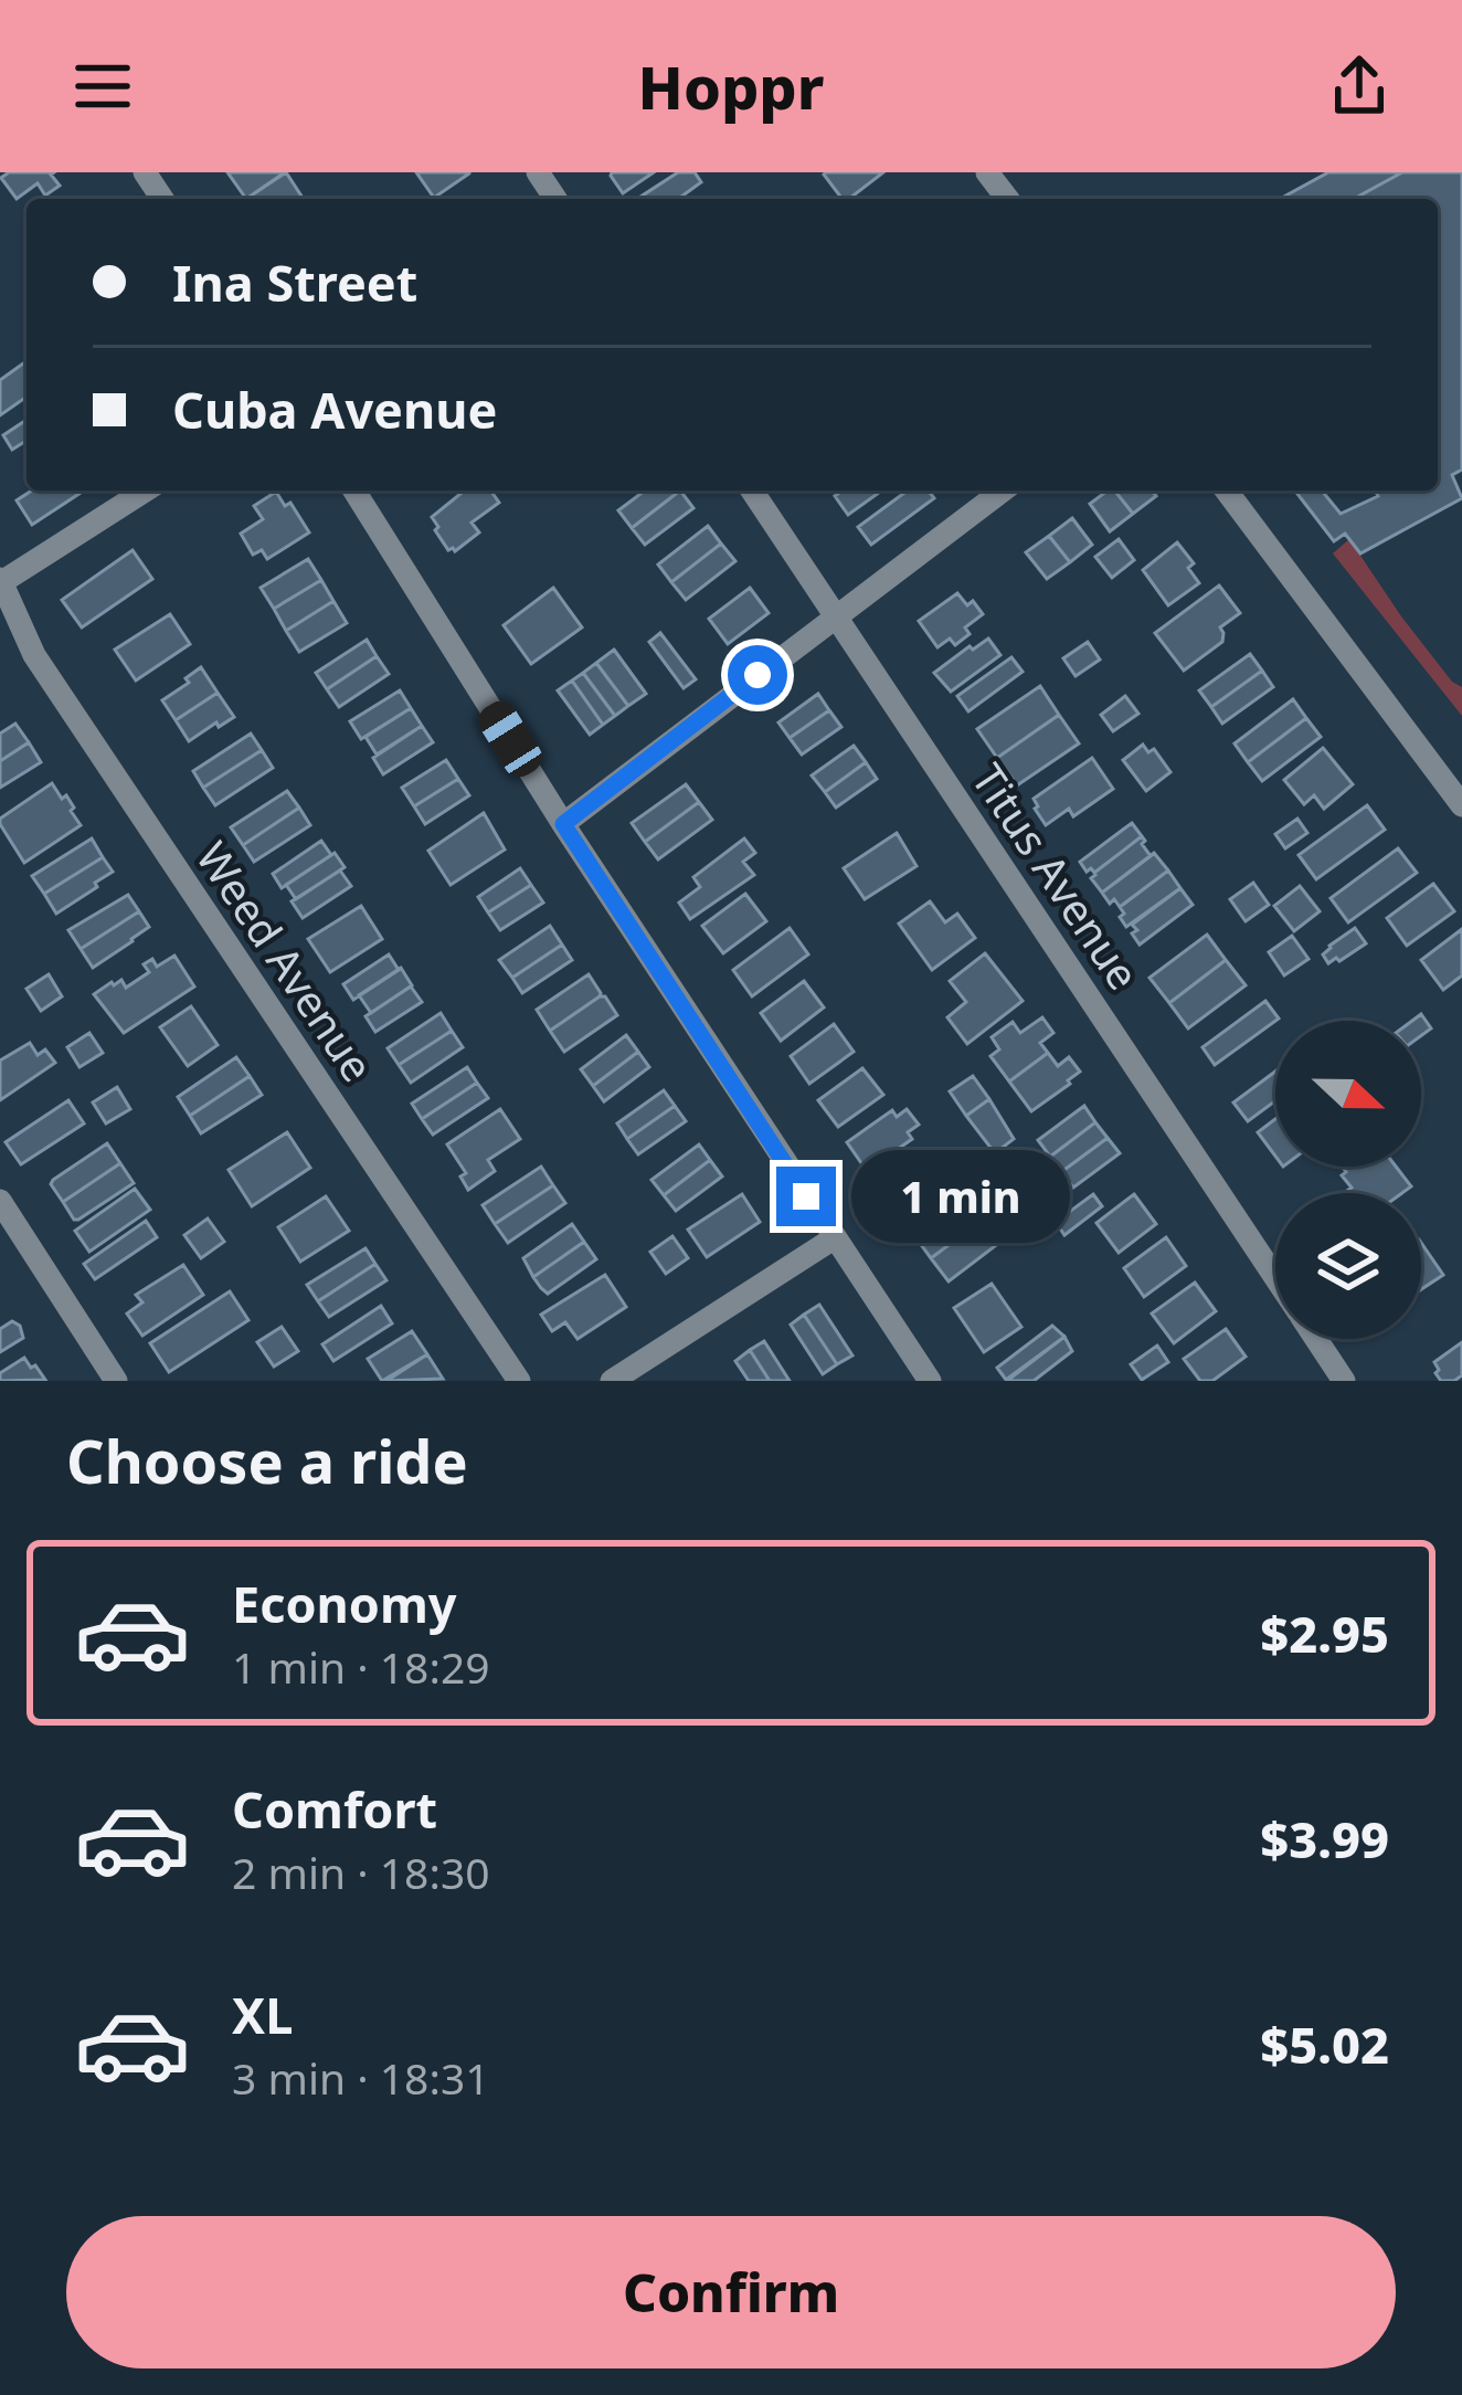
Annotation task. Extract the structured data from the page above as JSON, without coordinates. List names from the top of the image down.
{
  "streets": {
    "street": ["Titus Avenue", "Weed Avenue"]
  },
  "north": "right",
  "page": {
    "header": "Hoppr",
    "banner": ["Ina Street", "Cuba Avenue"],
    "bubble": "1 min",
    "heading": "Choose a ride",
    "list": [
      {
        "name": "Economy",
        "note": "1 min · 18:29",
        "value": "$2.95"
      },
      {
        "name": "Comfort",
        "note": "2 min · 18:30",
        "value": "$3.99"
      },
      {
        "name": "XL",
        "note": "3 min · 18:31",
        "value": "$5.02"
      }
    ],
    "buttons": "Confirm"
  }
}
